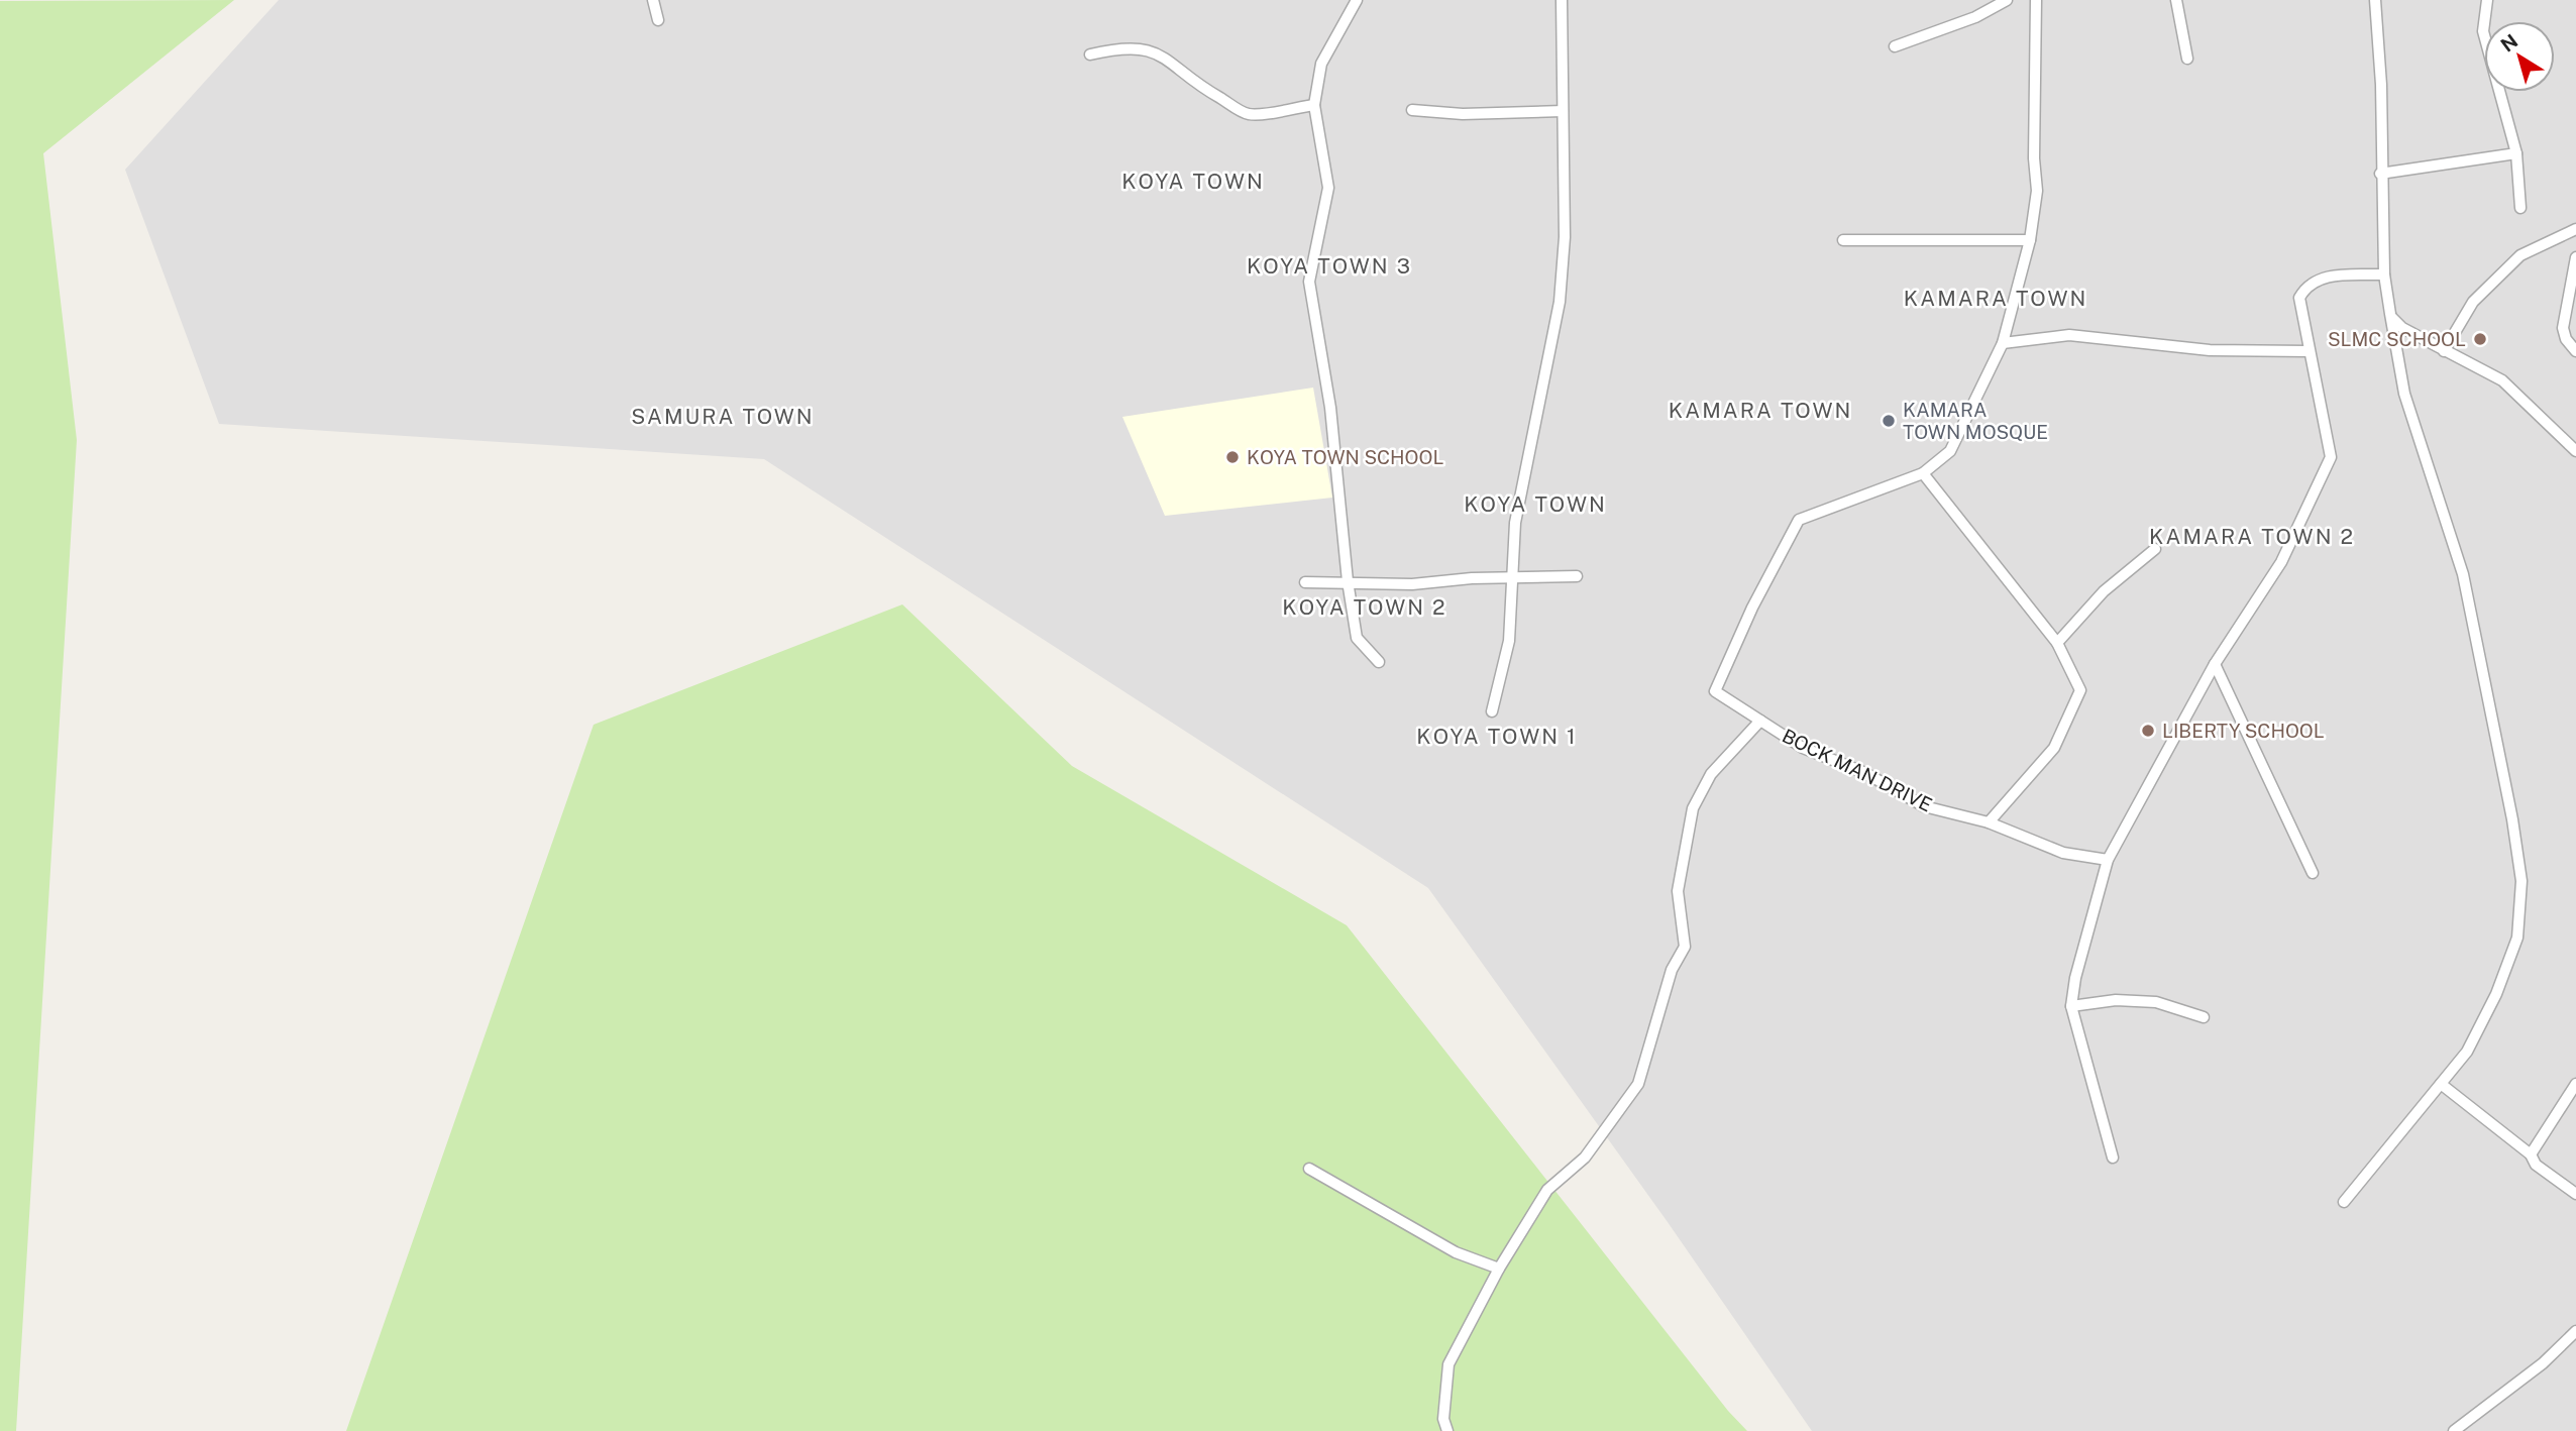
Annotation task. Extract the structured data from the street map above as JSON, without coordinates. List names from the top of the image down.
{
  "streets": {
    "street": ["BOCK MAN DRIVE"]
  },
  "districts": [
    "KOYA TOWN",
    "KOYA TOWN 3",
    "KAMARA TOWN",
    "KAMARA TOWN",
    "SAMURA TOWN",
    "KOYA TOWN",
    "KAMARA TOWN 2",
    "KOYA TOWN 2",
    "KOYA TOWN 1"
  ],
  "places": [
    "SLMC SCHOOL",
    "KAMARA TOWN MOSQUE",
    "KOYA TOWN SCHOOL",
    "LIBERTY SCHOOL"
  ],
  "north": "top left"
}
